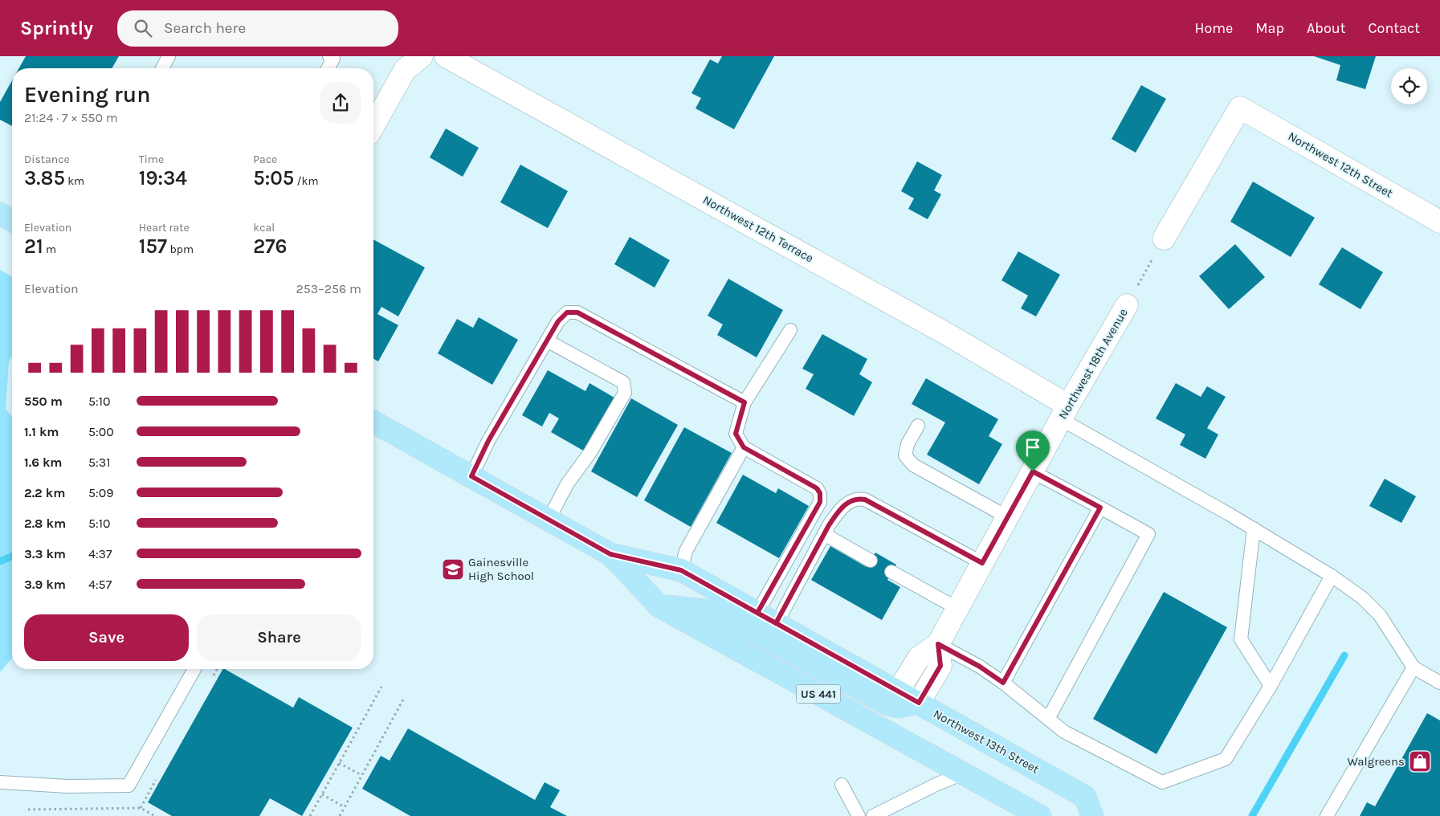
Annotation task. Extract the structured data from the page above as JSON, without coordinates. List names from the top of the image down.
{
  "streets": {
    "main road": ["US 441", "Northwest 13th Street"],
    "street": ["Northwest 12th Street", "Northwest 12th Terrace", "Northwest 18th Avenue"]
  },
  "crossings": [
    ["Northwest 12th Street", "Northwest 18th Avenue"],
    ["Northwest 12th Terrace", "Northwest 18th Avenue"],
    ["Northwest 18th Avenue", "Northwest 13th Street"]
  ],
  "places": {
    "school or university": ["Gainesville High School"],
    "shop": ["Walgreens"]
  },
  "page": {
    "header": "Sprintly",
    "search": "Search here",
    "nav": [
      "Home",
      "Map",
      "About",
      "Contact"
    ],
    "heading": ["Evening run", "21:24 · 7 × 550 m"],
    "stats": [
      ["Distance", "3.85 km"],
      ["Time", "19:34"],
      ["Pace", "5:05 /km"],
      ["Elevation", "21 m"],
      ["Heart rate", "157 bpm"],
      ["kcal", "276"]
    ],
    "chart": ["Elevation", "253–256 m"],
    "list": [
      {
        "name": "550 m",
        "note": "5:10"
      },
      {
        "name": "1.1 km",
        "note": "5:00"
      },
      {
        "name": "1.6 km",
        "note": "5:31"
      },
      {
        "name": "2.2 km",
        "note": "5:09"
      },
      {
        "name": "2.8 km",
        "note": "5:10"
      },
      {
        "name": "3.3 km",
        "note": "4:37"
      },
      {
        "name": "3.9 km",
        "note": "4:57"
      }
    ],
    "buttons": ["Save", "Share"]
  }
}
